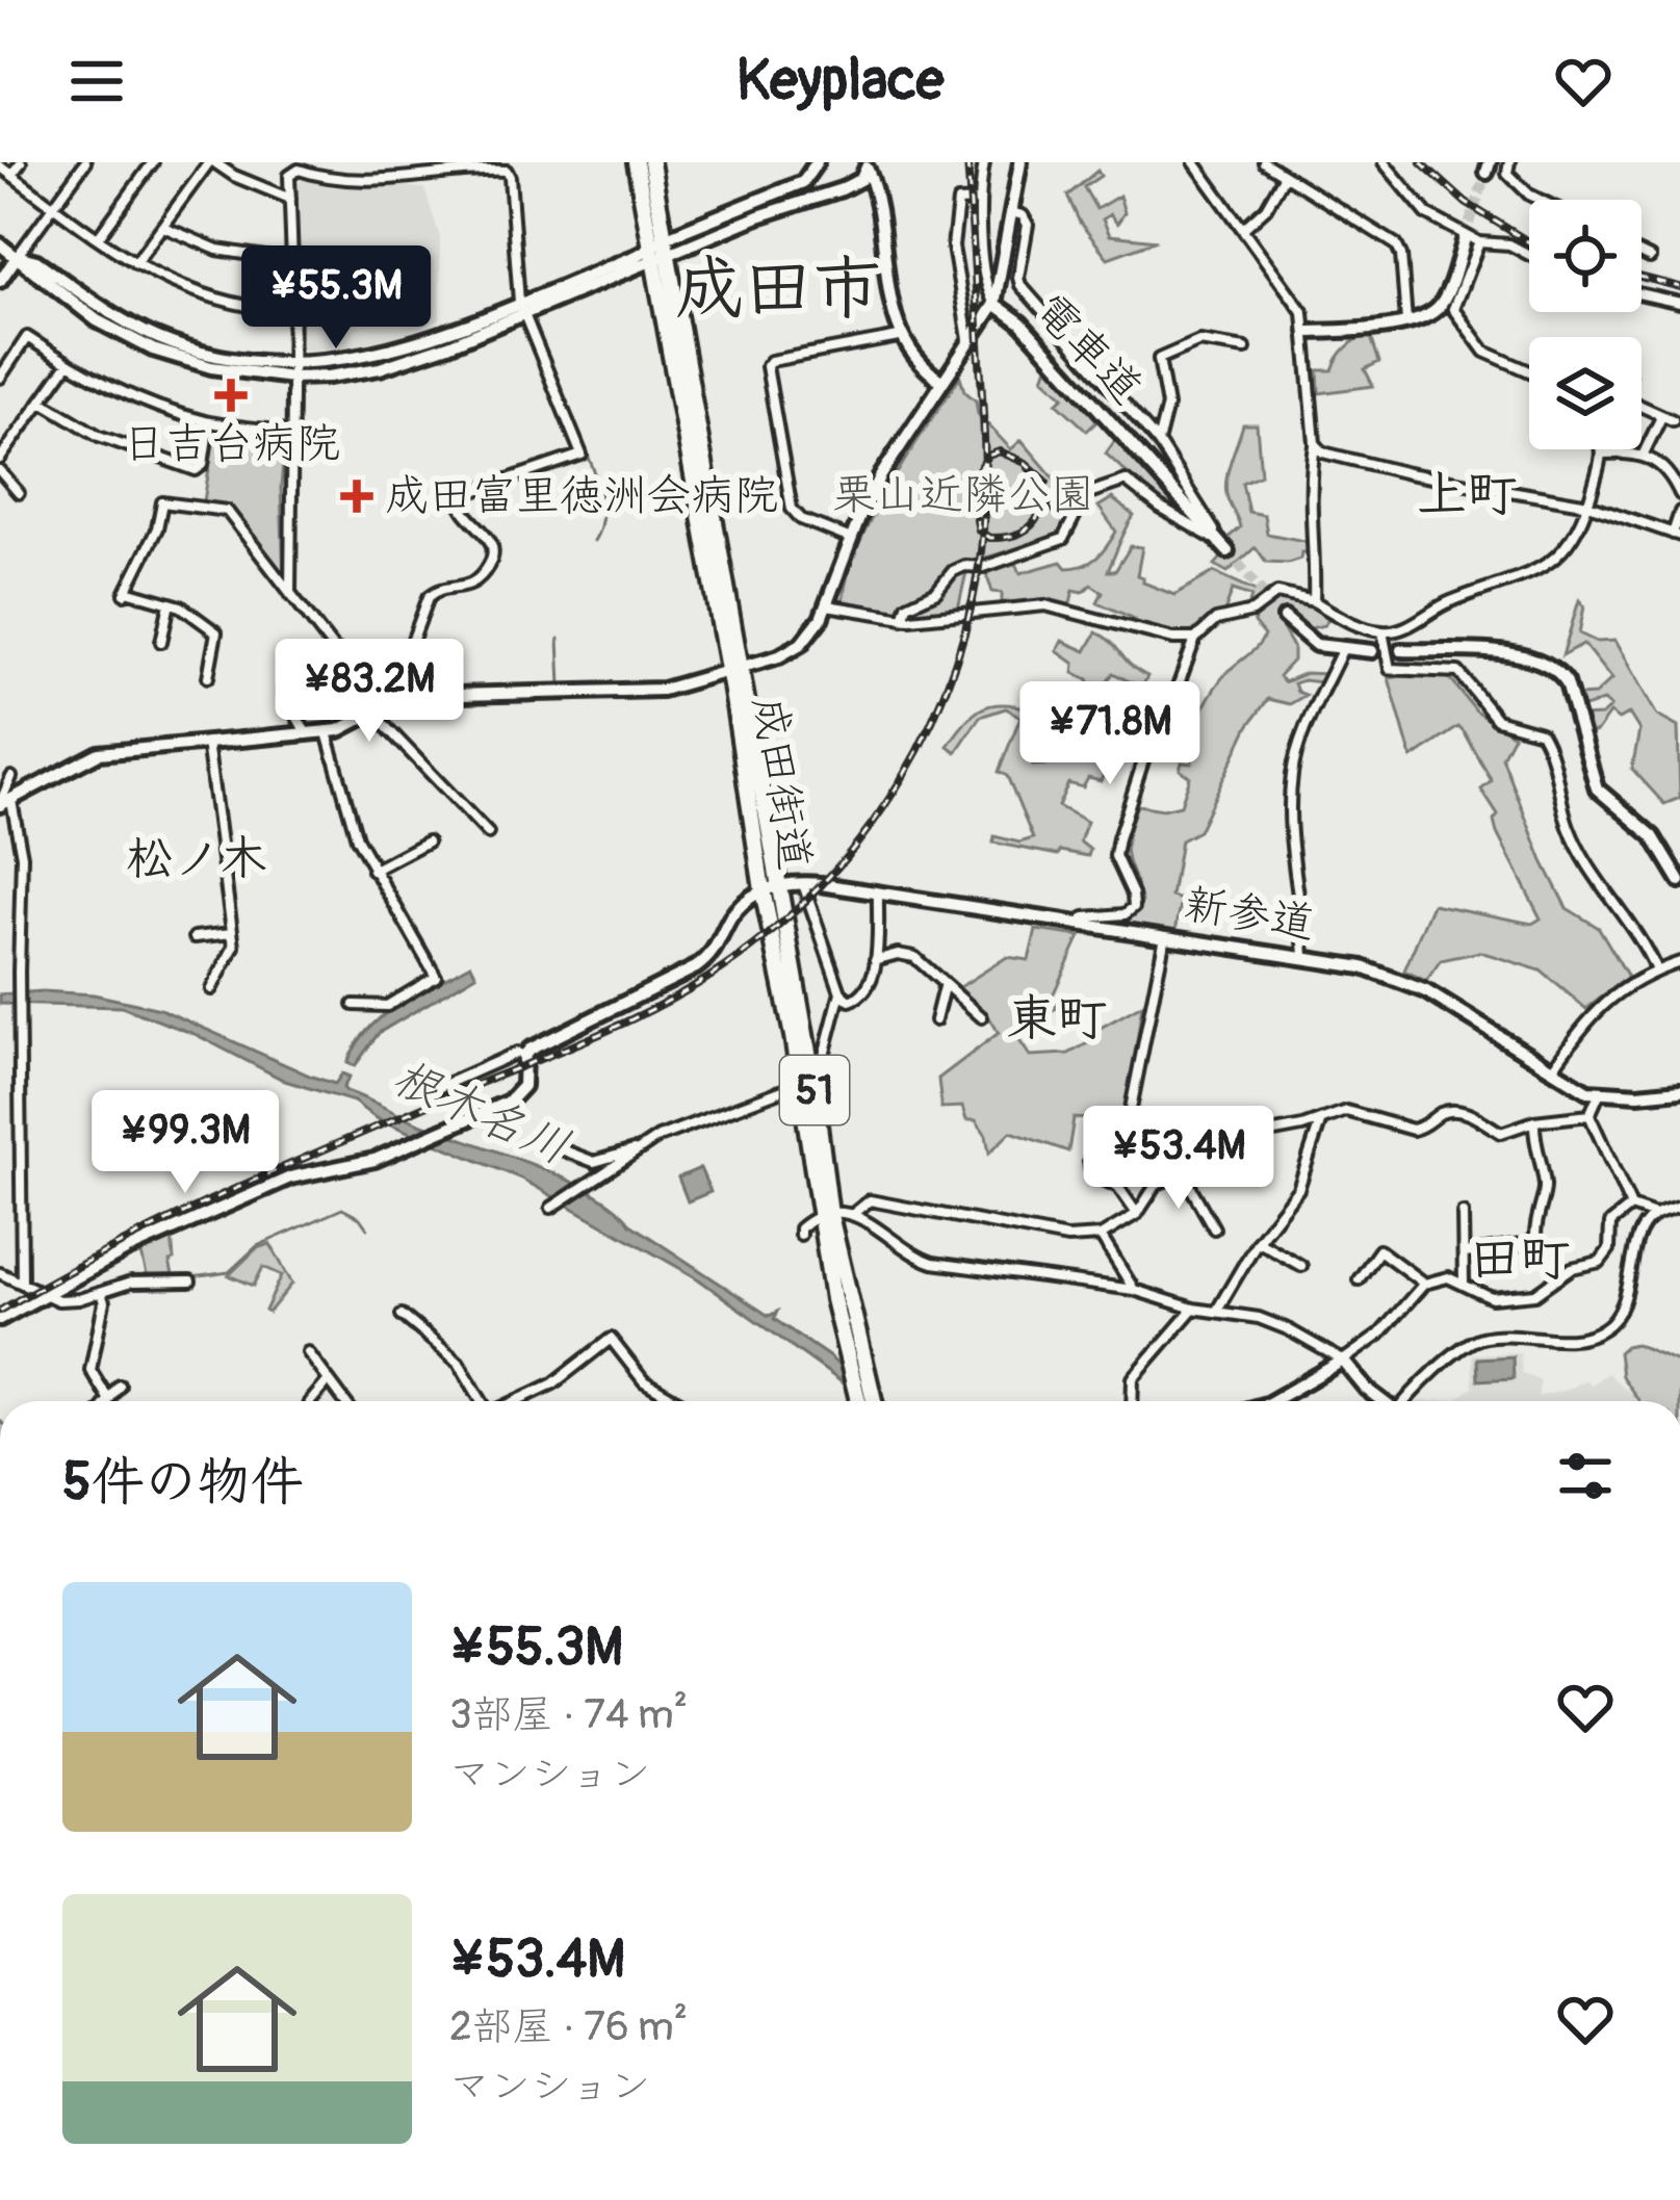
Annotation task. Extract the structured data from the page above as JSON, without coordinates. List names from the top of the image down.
{
  "streets": {
    "highway": ["成田街道", "51"],
    "street": ["電車道", "新参道"]
  },
  "crossings": [
    ["成田街道", "新参道"]
  ],
  "districts": [
    "成田市",
    "上町",
    "松ノ木",
    "東町",
    "田町"
  ],
  "water": ["根木名川"],
  "parks": ["栗山近隣公園"],
  "places": {
    "health": ["日吉台病院", "成田富里徳洲会病院"]
  },
  "page": {
    "header": "Keyplace",
    "price": [
      "¥55.3M",
      "¥83.2M",
      "¥71.8M",
      "¥99.3M",
      "¥53.4M"
    ],
    "heading": "5件の物件",
    "list": [
      {
        "name": "¥55.3M",
        "note": "3部屋 · 74 m² · マンション"
      },
      {
        "name": "¥53.4M",
        "note": "2部屋 · 76 m² · マンション"
      }
    ]
  }
}
